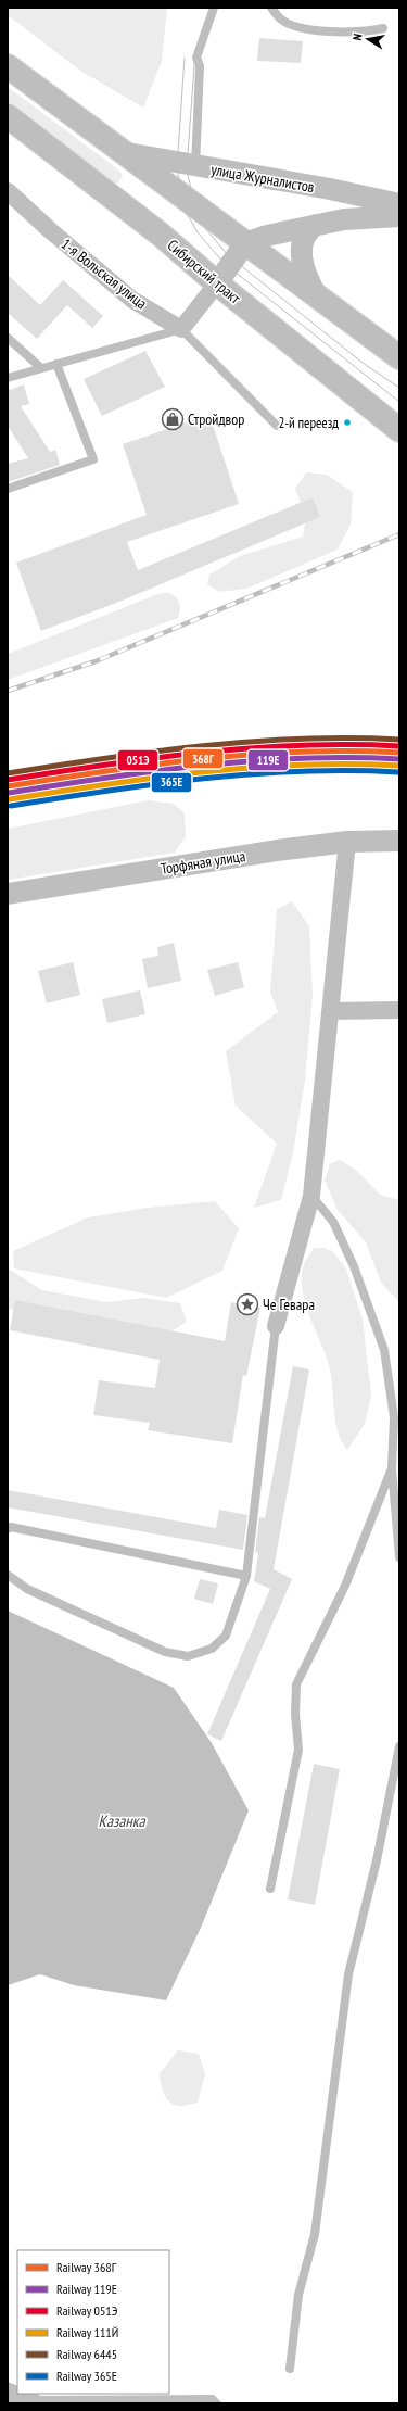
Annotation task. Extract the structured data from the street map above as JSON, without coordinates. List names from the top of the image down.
{
  "streets": {
    "main road": ["Сибирский тракт"],
    "street": ["улица Журналистов", "1-я Вольская улица", "Торфяная улица"]
  },
  "water": ["Казанка"],
  "places": {
    "shop": ["Стройдвор"],
    "other": ["2-й переезд"],
    "place": ["Че Гевара"]
  },
  "lines": [
    "rail line 6445",
    "rail line 051Э",
    "rail line 368Г",
    "rail line 119Е",
    "rail line 111Й",
    "rail line 365Е"
  ],
  "legend": [
    "Railway 368Г",
    "Railway 119Е",
    "Railway 051Э",
    "Railway 111Й",
    "Railway 6445",
    "Railway 365Е"
  ],
  "north": "left"
}
